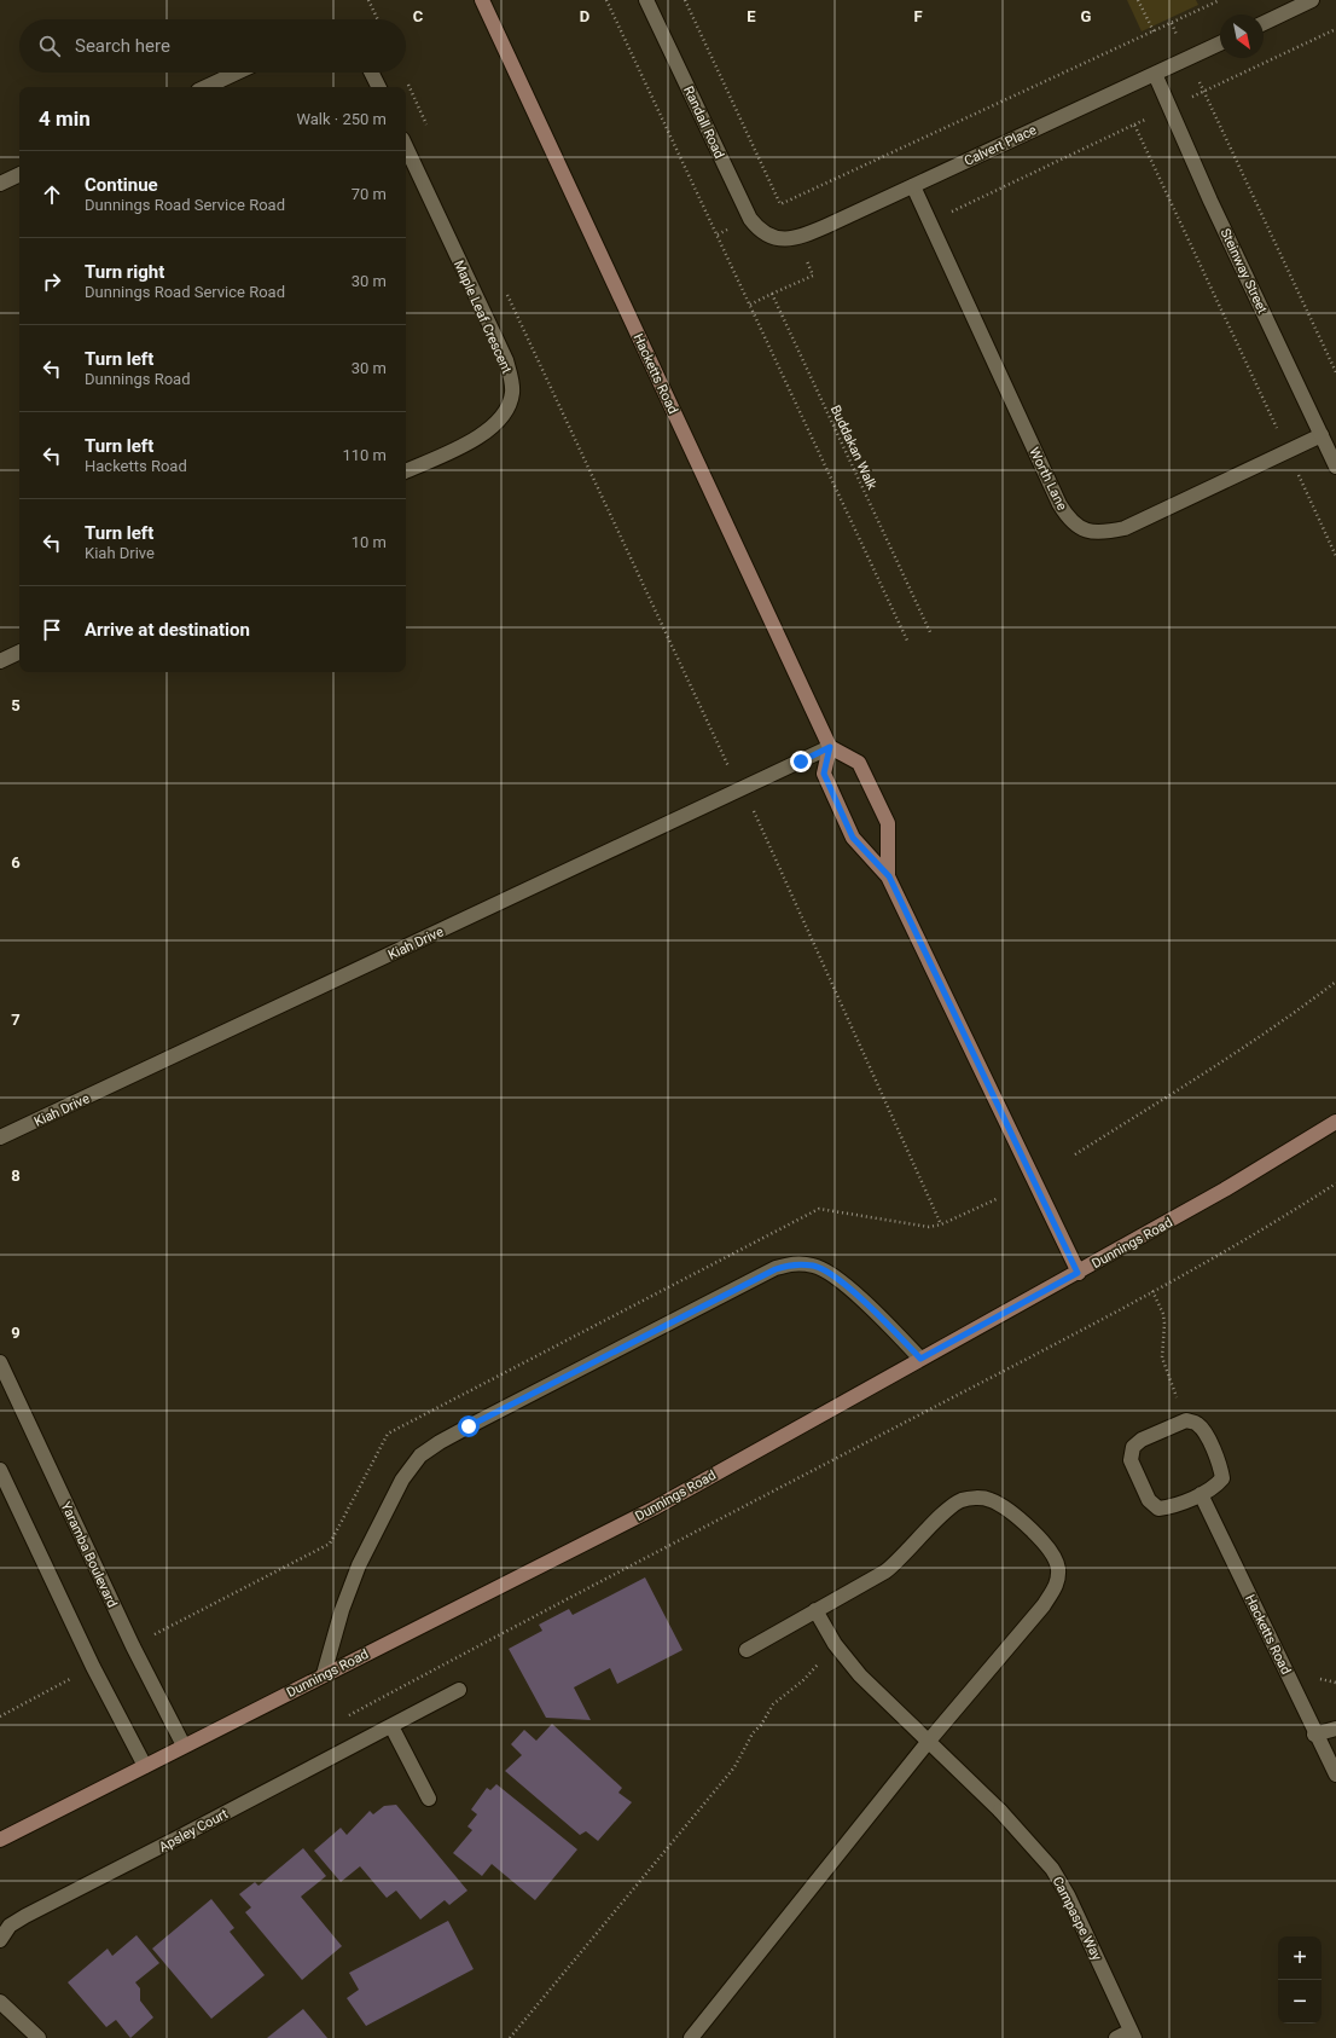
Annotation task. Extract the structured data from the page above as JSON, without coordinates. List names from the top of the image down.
{
  "streets": {
    "street": [
      "Randall Road",
      "Calvert Place",
      "Steinway Street",
      "Maple Leaf Crescent",
      "Hacketts Road",
      "Worth Lane",
      "Kiah Drive",
      "Dunnings Road",
      "Yaramba Boulevard",
      "Apsley Court",
      "Campaspe Way"
    ],
    "path": ["Buddakan Walk"]
  },
  "crossings": [
    ["Randall Road", "Calvert Place"],
    ["Calvert Place", "Steinway Street"],
    ["Calvert Place", "Worth Lane"],
    ["Steinway Street", "Worth Lane"],
    ["Hacketts Road", "Kiah Drive"],
    ["Dunnings Road", "Yaramba Boulevard"]
  ],
  "north": "bottom right",
  "page": {
    "search": "Search here",
    "heading": ["4 min", "Walk · 250 m"],
    "list": [
      ["Continue", "Dunnings Road Service Road", "70 m"],
      ["Turn right", "Dunnings Road Service Road", "30 m"],
      ["Turn left", "Dunnings Road", "30 m"],
      ["Turn left", "Hacketts Road", "110 m"],
      ["Turn left", "Kiah Drive", "10 m"],
      "Arrive at destination"
    ],
    "map_buttons": ["+", "−"]
  },
  "grid": {
    "columns": [
      "C",
      "D",
      "E",
      "F",
      "G"
    ],
    "rows": [
      "5",
      "6",
      "7",
      "8",
      "9"
    ]
  }
}
